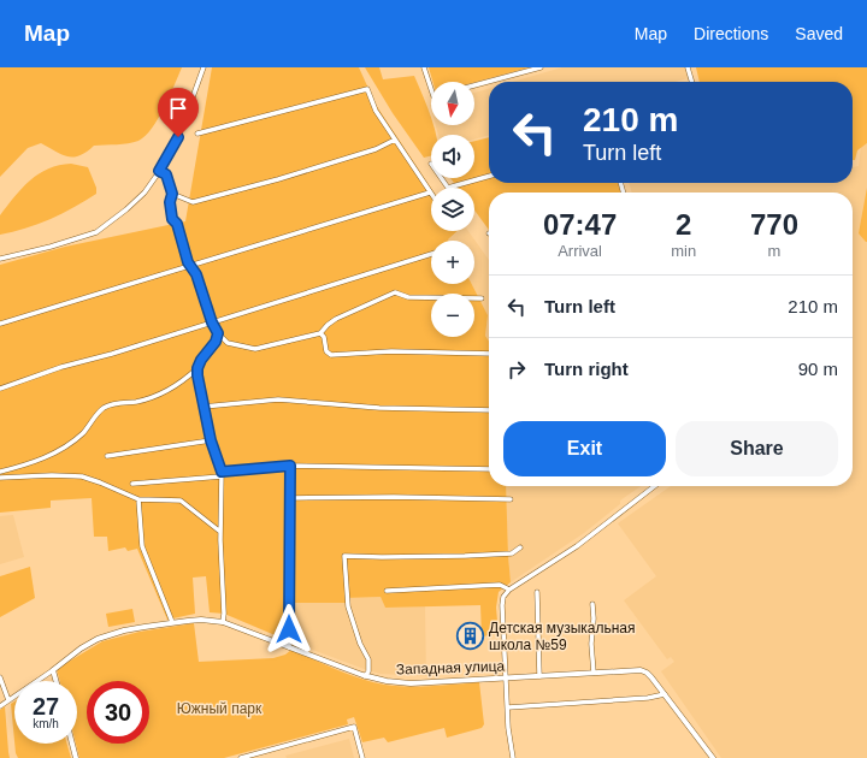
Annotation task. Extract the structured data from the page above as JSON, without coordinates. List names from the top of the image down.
{
  "streets": {
    "street": ["Западная улица"]
  },
  "parks": ["Южный парк"],
  "places": {
    "building": ["Детская музыкальная школа №59"]
  },
  "north": "bottom",
  "page": {
    "header": "Map",
    "nav": ["Map", "Directions", "Saved"],
    "map_buttons": ["+", "−"],
    "turn": ["210 m", "Turn left"],
    "eta": [
      "07:47",
      "Arrival",
      "2",
      "min",
      "770",
      "m"
    ],
    "list": [
      {
        "name": "Turn left",
        "value": "210 m"
      },
      {
        "name": "Turn right",
        "value": "90 m"
      }
    ],
    "buttons": ["Exit", "Share"],
    "speed": "27 km/h",
    "limit": "30"
  }
}
